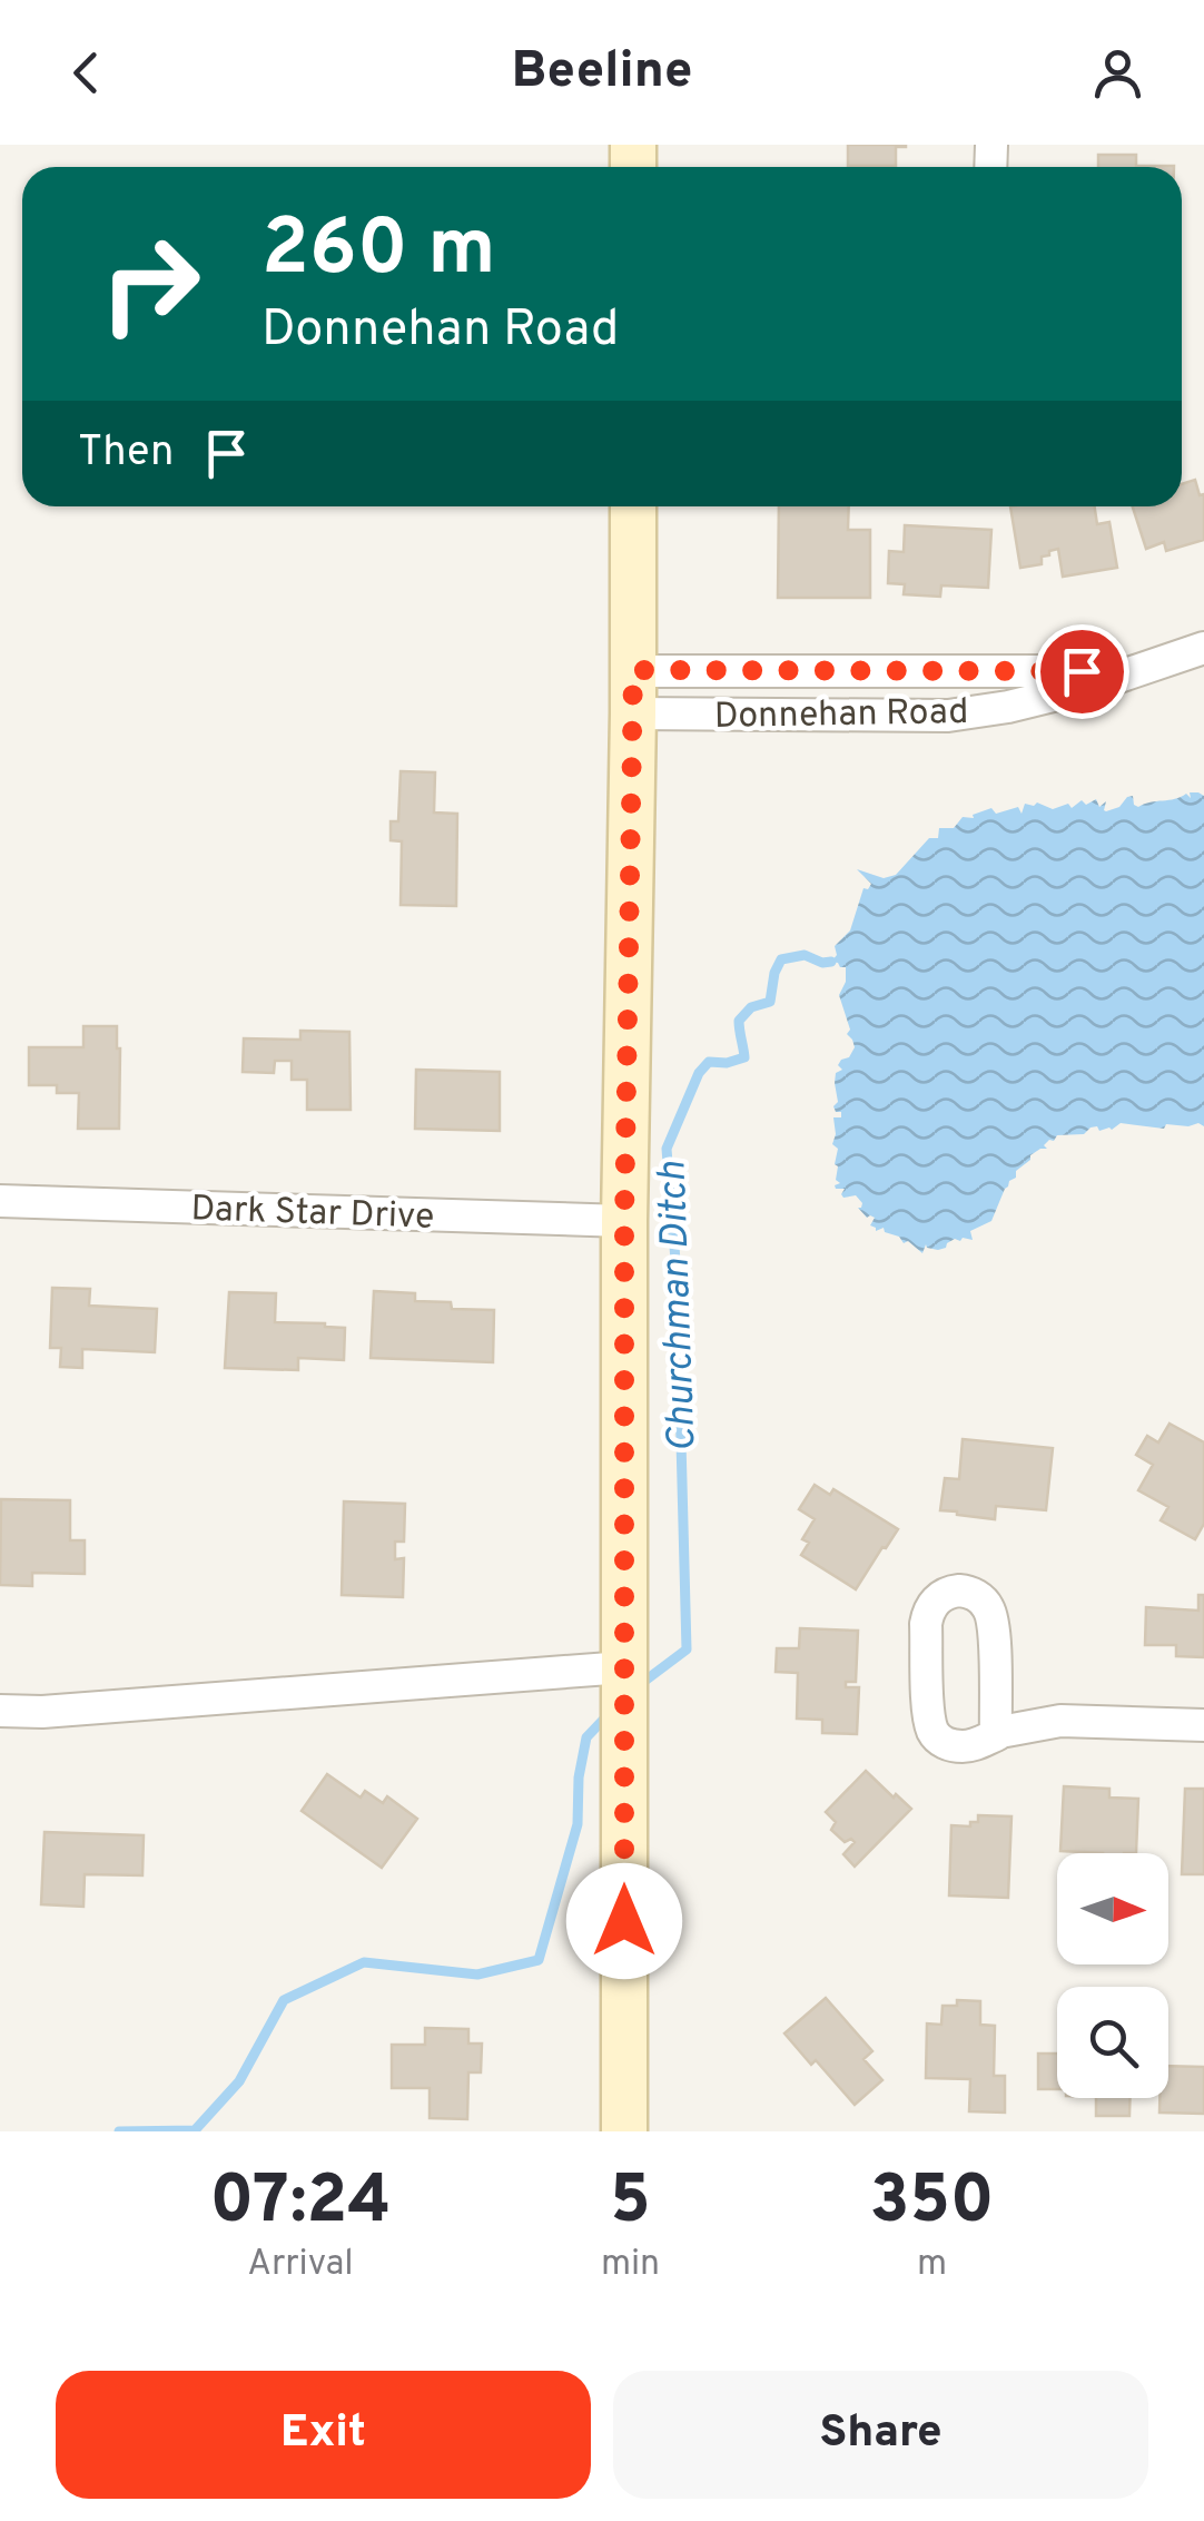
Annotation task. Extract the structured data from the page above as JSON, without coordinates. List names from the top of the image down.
{
  "streets": {
    "street": ["Donnehan Road", "Dark Star Drive"]
  },
  "water": ["Churchman Ditch"],
  "north": "right",
  "page": {
    "header": "Beeline",
    "turn": ["260 m", "Donnehan Road"],
    "then": "Then",
    "eta": [
      "07:24",
      "Arrival",
      "5",
      "min",
      "350",
      "m"
    ],
    "buttons": ["Exit", "Share"]
  }
}
